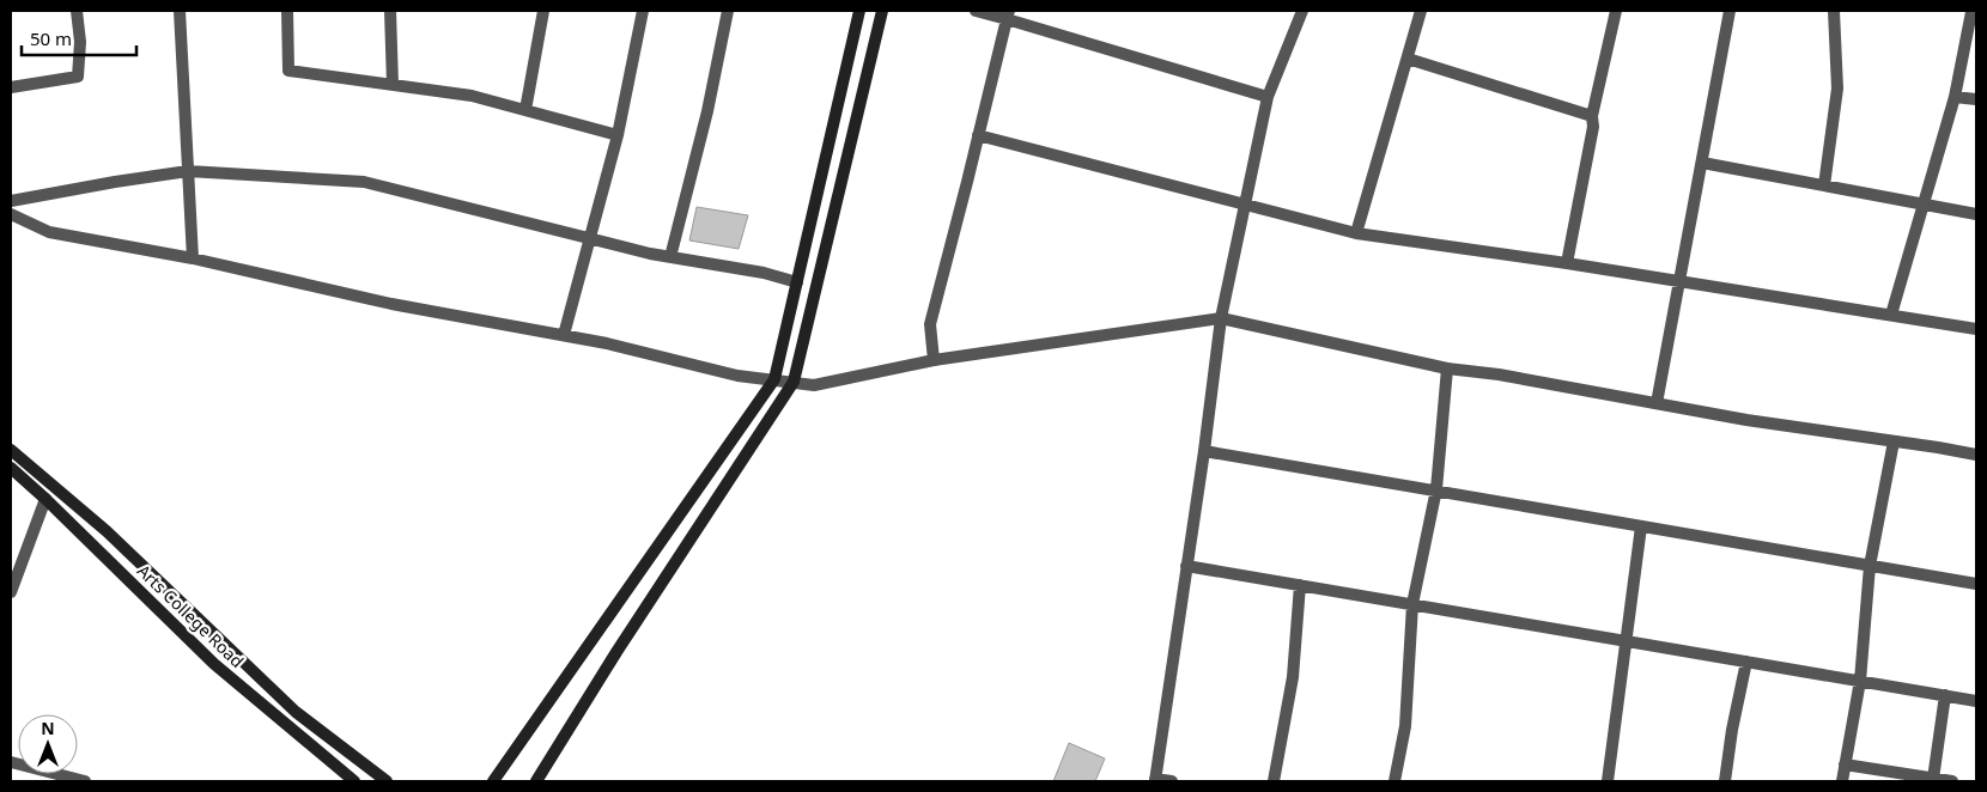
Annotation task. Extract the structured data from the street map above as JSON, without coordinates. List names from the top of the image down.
{
  "streets": {
    "main road": ["Arts College Road"]
  },
  "scale_bar": "50 m",
  "north": "top"
}
